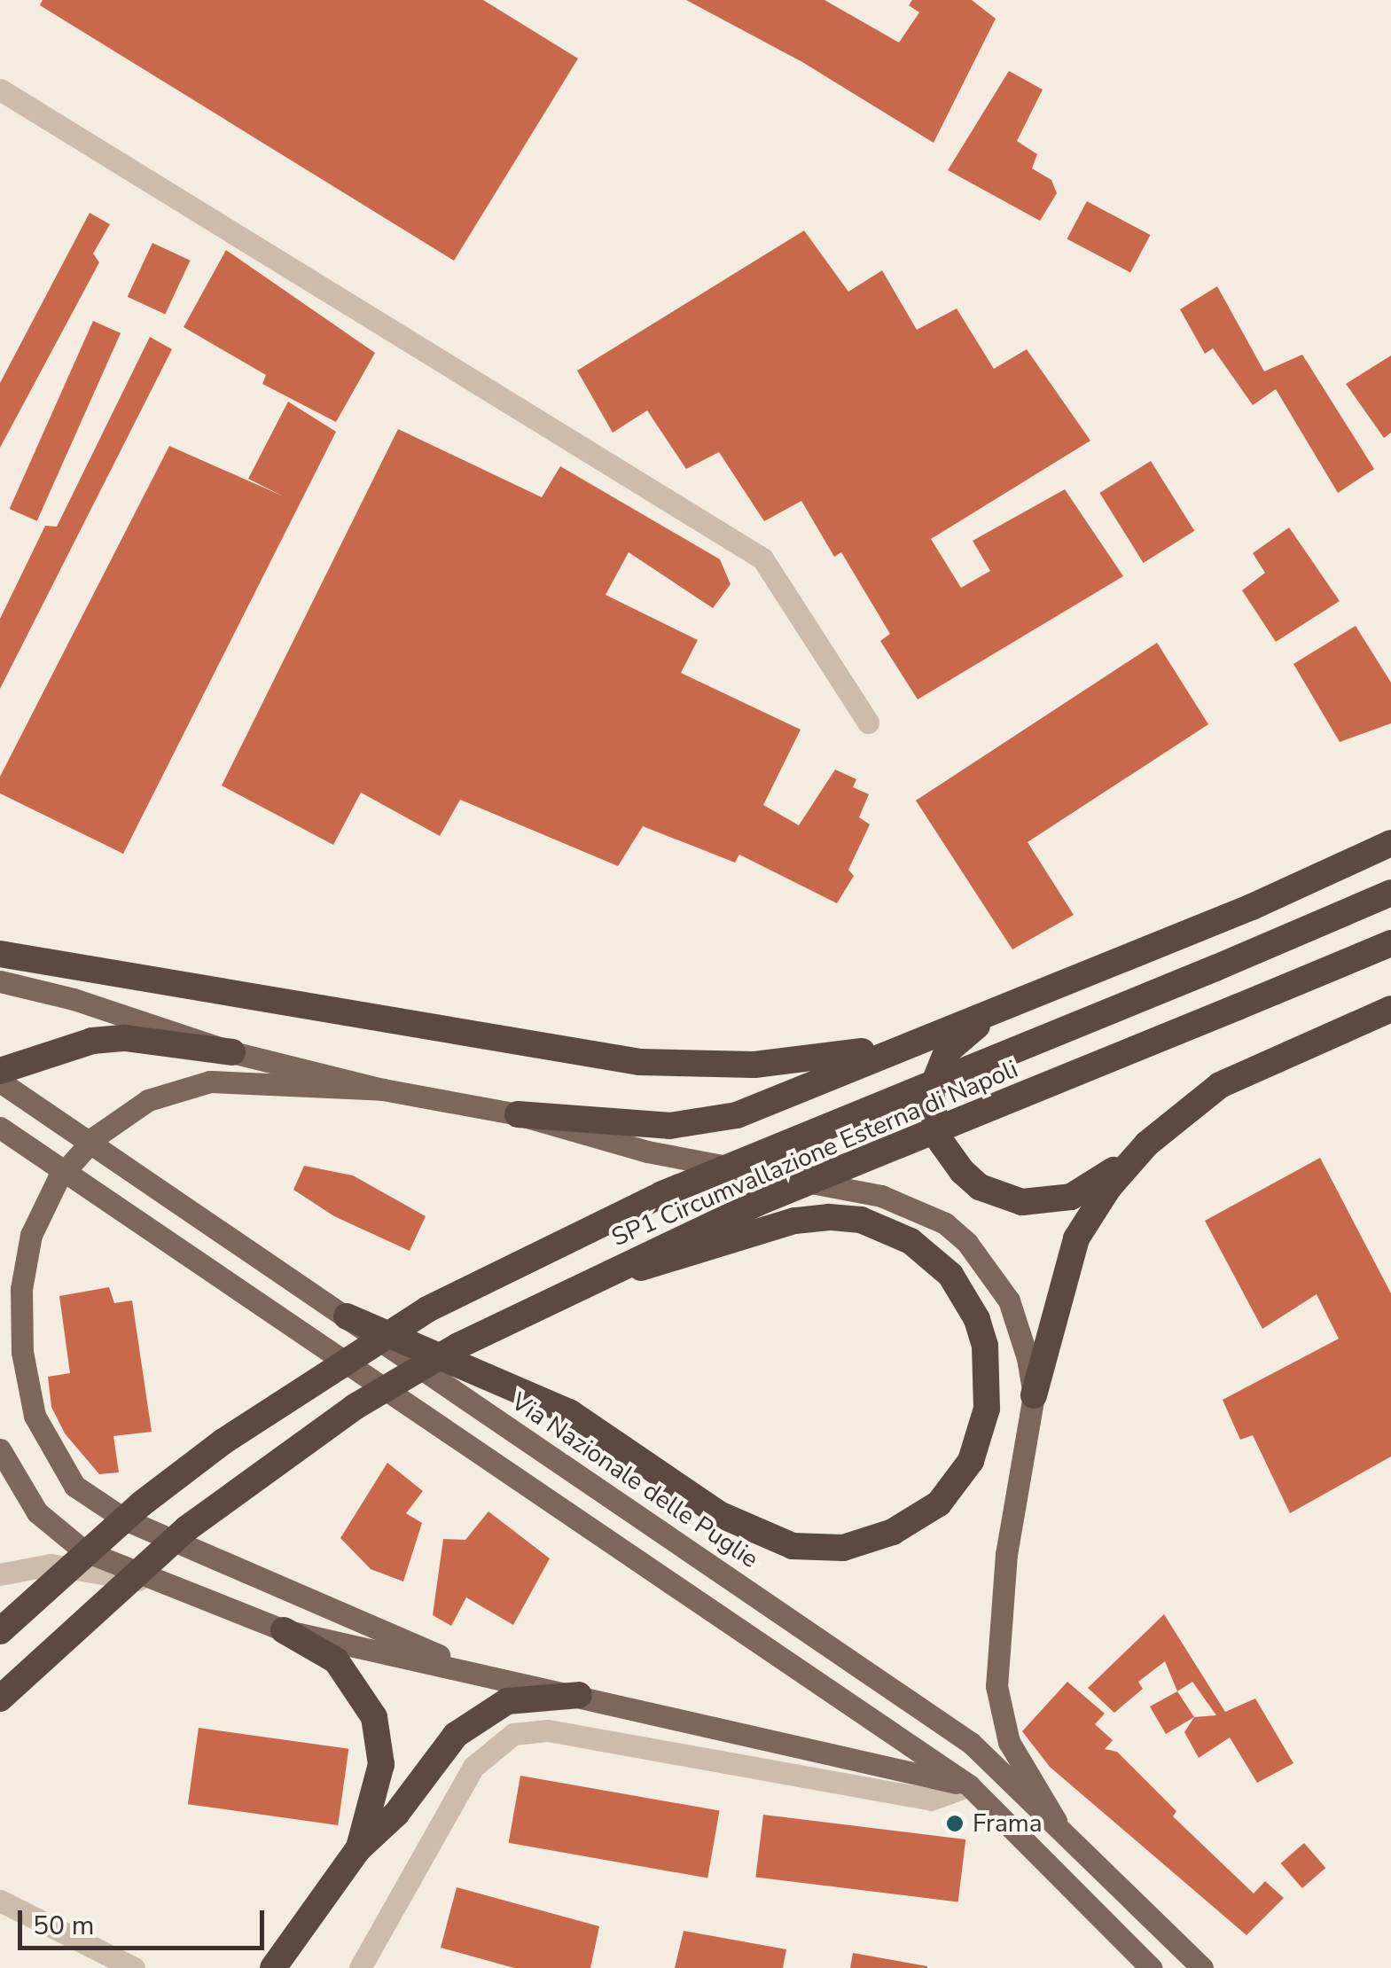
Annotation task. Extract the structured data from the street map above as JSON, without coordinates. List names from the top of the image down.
{
  "streets": {
    "highway": ["SP1 Circumvallazione Esterna di Napoli"],
    "main road": ["Via Nazionale delle Puglie"]
  },
  "places": ["Frama"],
  "scale_bar": "50 m"
}
